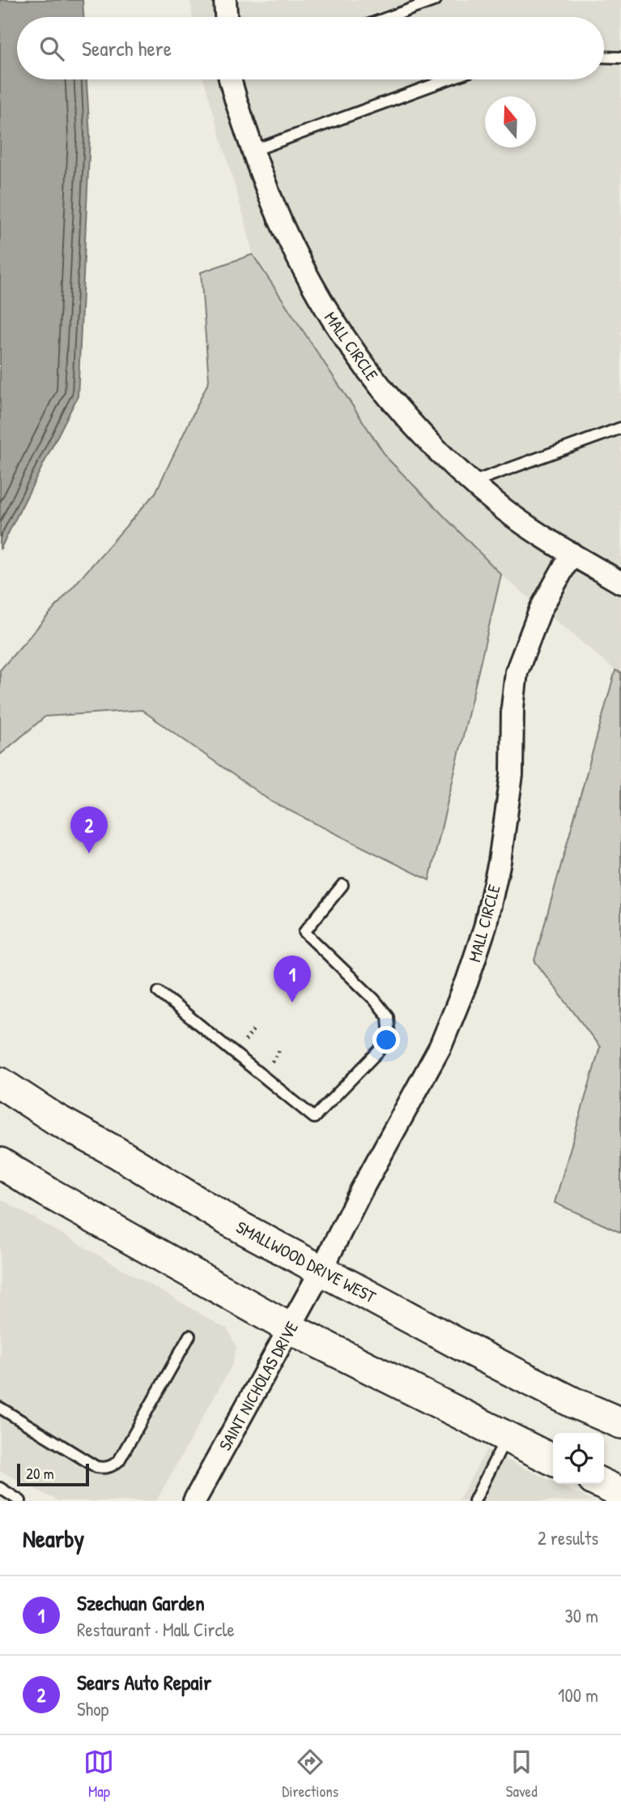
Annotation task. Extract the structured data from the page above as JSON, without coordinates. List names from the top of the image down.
{
  "streets": {
    "main road": ["SMALLWOOD DRIVE WEST"],
    "street": ["MALL CIRCLE", "SAINT NICHOLAS DRIVE"]
  },
  "crossings": [
    ["MALL CIRCLE", "SMALLWOOD DRIVE WEST"],
    ["MALL CIRCLE", "SAINT NICHOLAS DRIVE"],
    ["SMALLWOOD DRIVE WEST", "SAINT NICHOLAS DRIVE"]
  ],
  "scale_bar": "20 m",
  "north": "top",
  "page": {
    "search": "Search here",
    "pins": ["2", "1"],
    "scale": "20 m",
    "heading": ["Nearby", "2 results"],
    "list": [
      {
        "mark": "1",
        "name": "Szechuan Garden",
        "note": "Restaurant · Mall Circle",
        "value": "30 m"
      },
      {
        "mark": "2",
        "name": "Sears Auto Repair",
        "note": "Shop",
        "value": "100 m"
      }
    ],
    "nav": ["Map", "Directions", "Saved"]
  }
}
